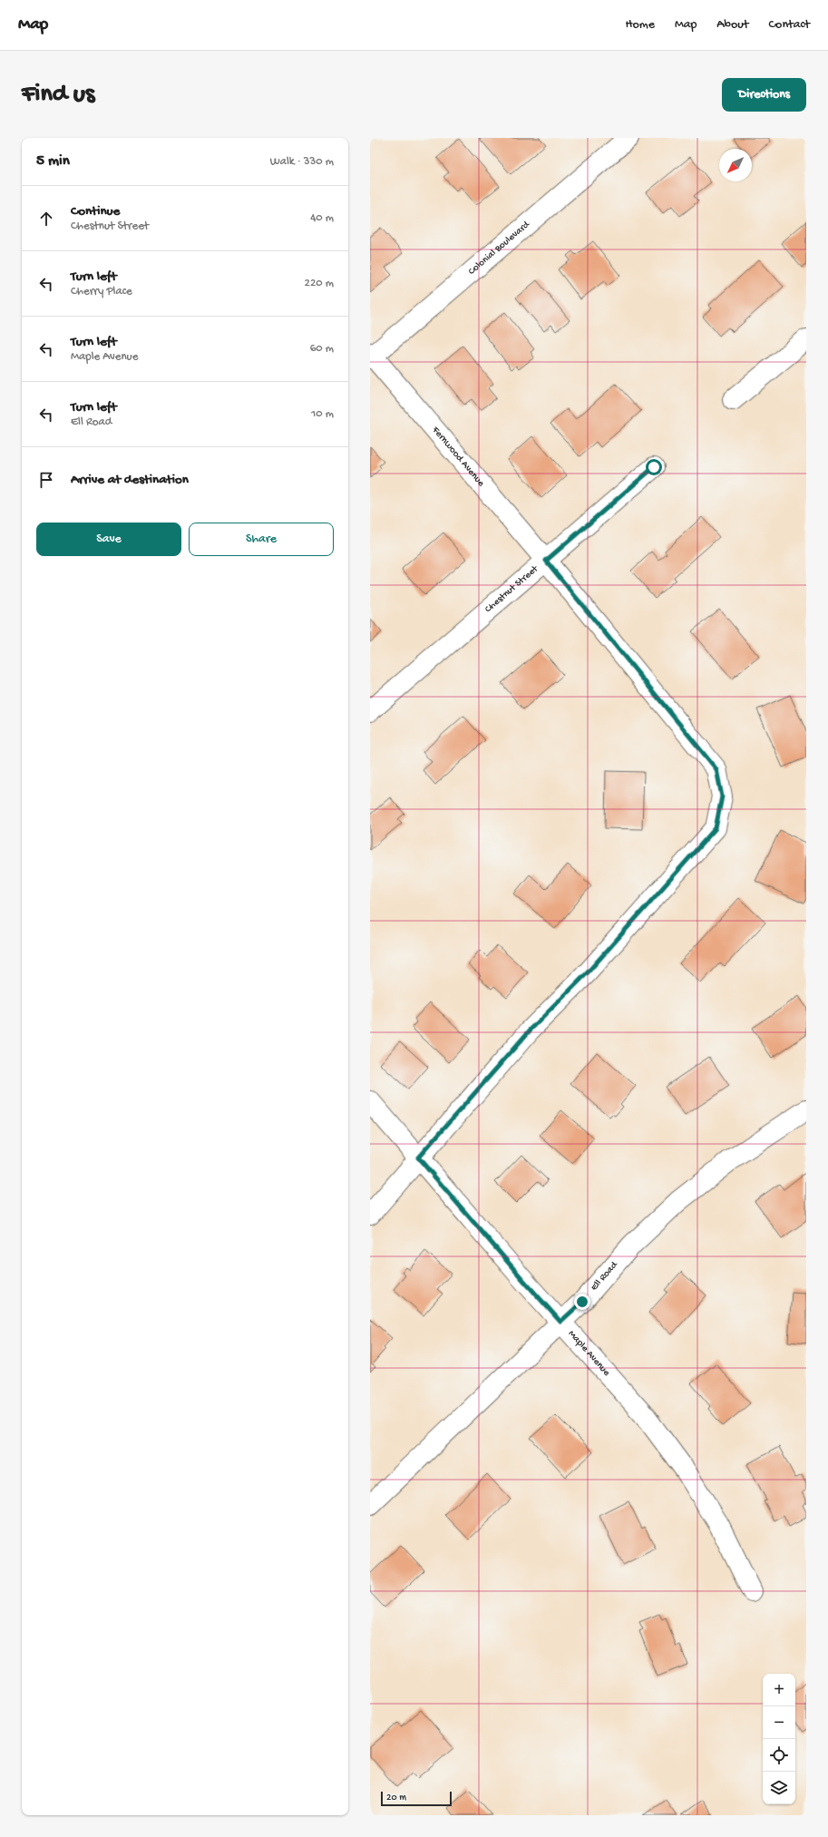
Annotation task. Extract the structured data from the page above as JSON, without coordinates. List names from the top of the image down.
{
  "streets": {
    "street": [
      "Colonial Boulevard",
      "Fernwood Avenue",
      "Chestnut Street",
      "Ell Road",
      "Maple Avenue"
    ]
  },
  "crossings": [
    ["Colonial Boulevard", "Fernwood Avenue"],
    ["Fernwood Avenue", "Chestnut Street"],
    ["Fernwood Avenue", "Maple Avenue"],
    ["Ell Road", "Maple Avenue"]
  ],
  "scale_bar": "20 m",
  "north": "bottom left",
  "page": {
    "header": "Map",
    "nav": [
      "Home",
      "Map",
      "About",
      "Contact"
    ],
    "buttons": [
      "Directions",
      ["Save", "Share"]
    ],
    "title": "Find us",
    "heading": ["5 min", "Walk · 330 m"],
    "list": [
      ["Continue", "Chestnut Street", "40 m"],
      ["Turn left", "Cherry Place", "220 m"],
      ["Turn left", "Maple Avenue", "60 m"],
      ["Turn left", "Ell Road", "10 m"],
      "Arrive at destination"
    ],
    "map_buttons": ["+", "−"],
    "scale": "20 m"
  }
}
